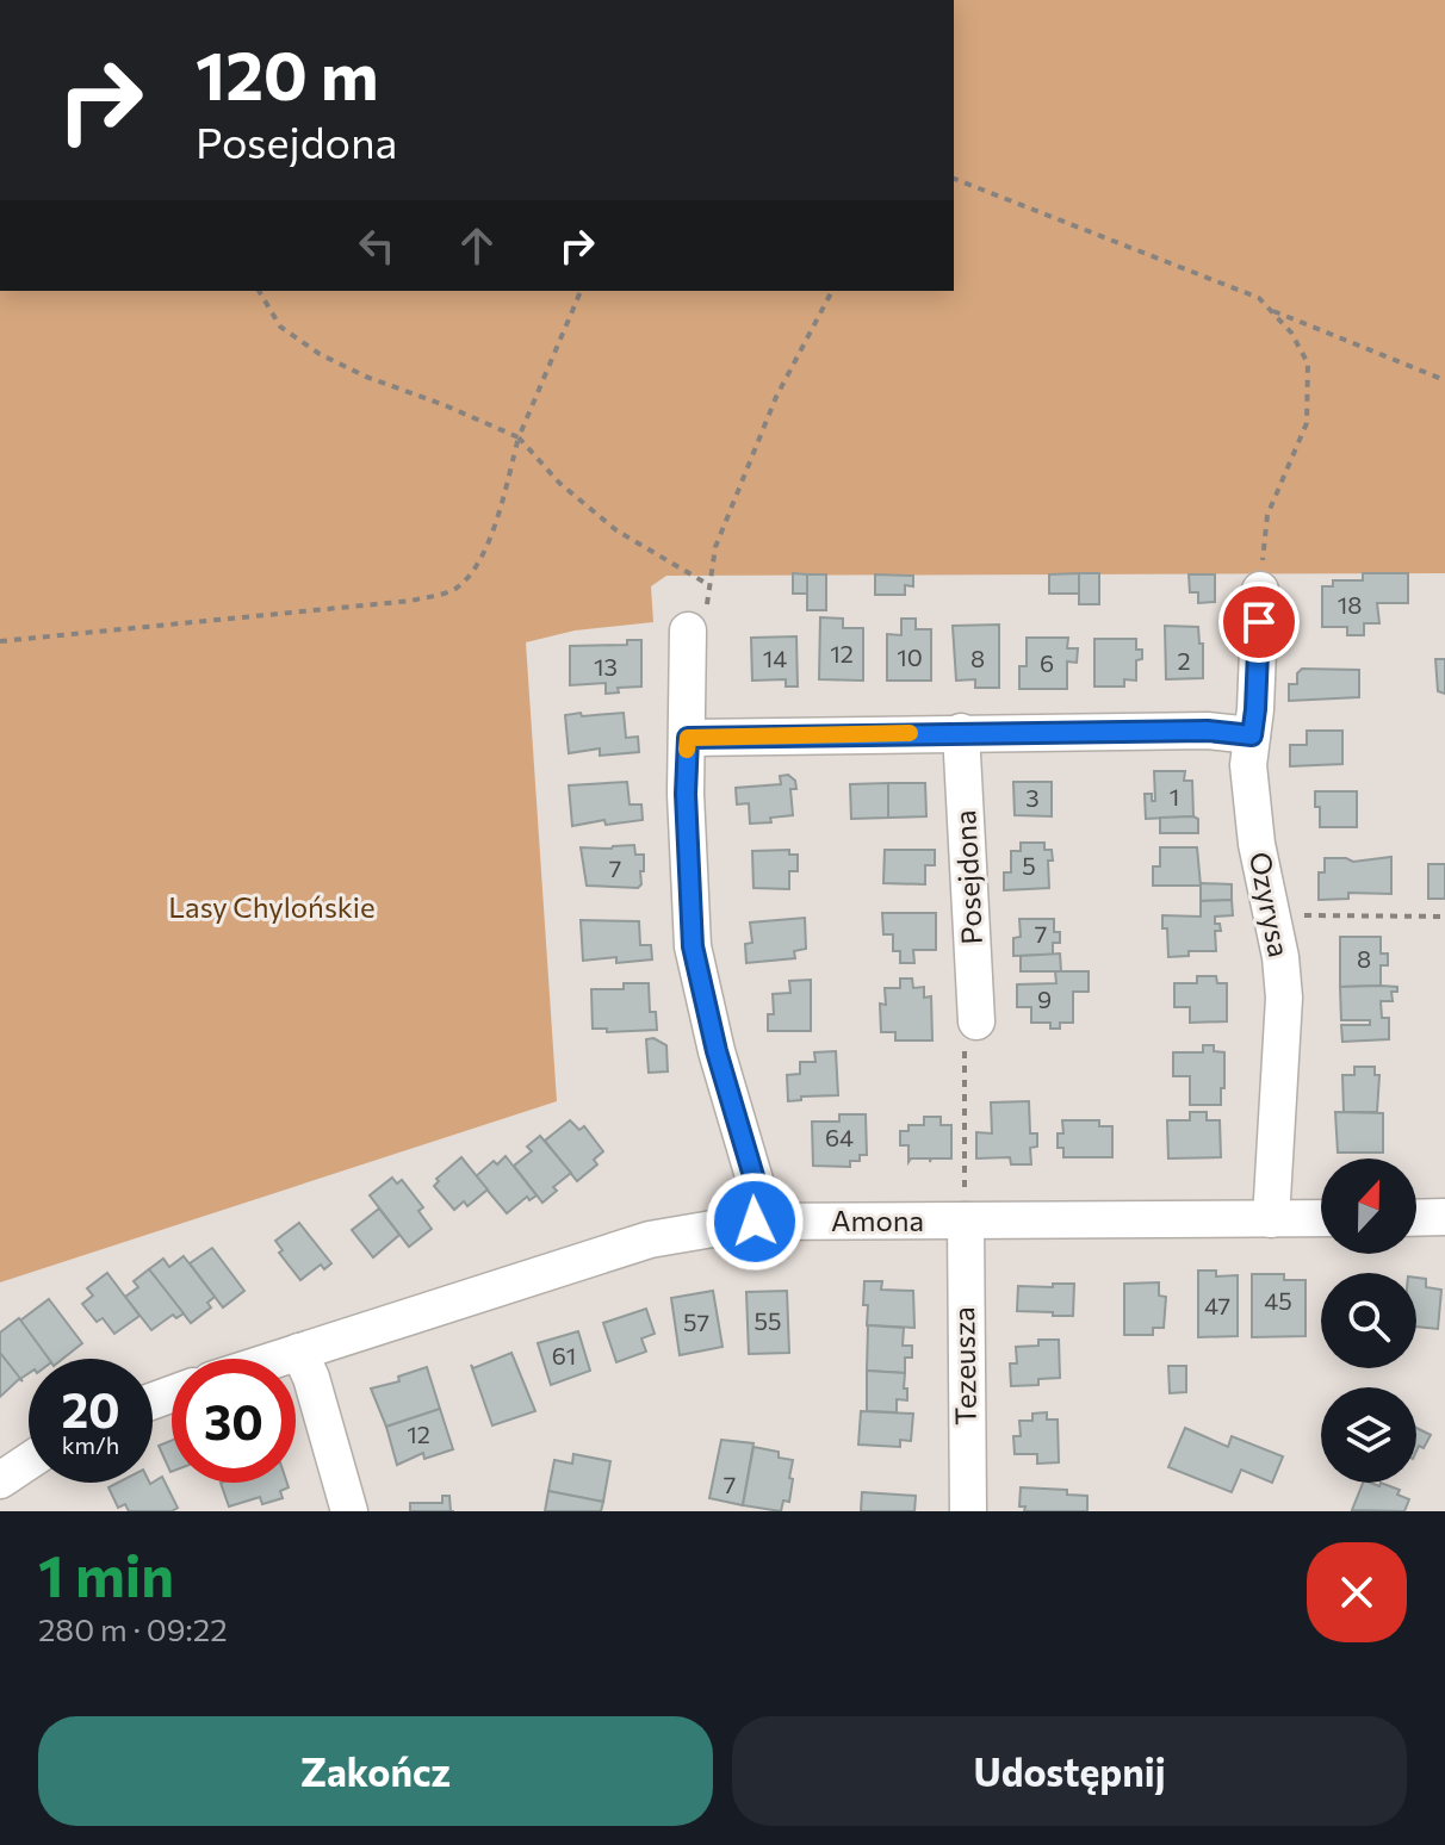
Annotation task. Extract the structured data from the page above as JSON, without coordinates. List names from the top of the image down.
{
  "streets": {
    "street": [
      "Posejdona",
      "Ozyrysa",
      "Amona",
      "Tezeusza"
    ]
  },
  "crossings": [
    ["Ozyrysa", "Amona"],
    ["Amona", "Tezeusza"]
  ],
  "parks": ["Lasy Chylońskie"],
  "house_numbers": [
    "18",
    "12",
    "10",
    "14",
    "8",
    "2",
    "6",
    "13",
    "1",
    "3",
    "5",
    "7",
    "7",
    "8",
    "9",
    "64",
    "45",
    "47",
    "55",
    "57",
    "61",
    "12",
    "7"
  ],
  "north": "top",
  "page": {
    "turn": ["120 m", "Posejdona"],
    "speed": "20 km/h",
    "limit": "30",
    "heading": ["1 min", "280 m · 09:22"],
    "buttons": ["Zakończ", "Udostępnij"]
  }
}
